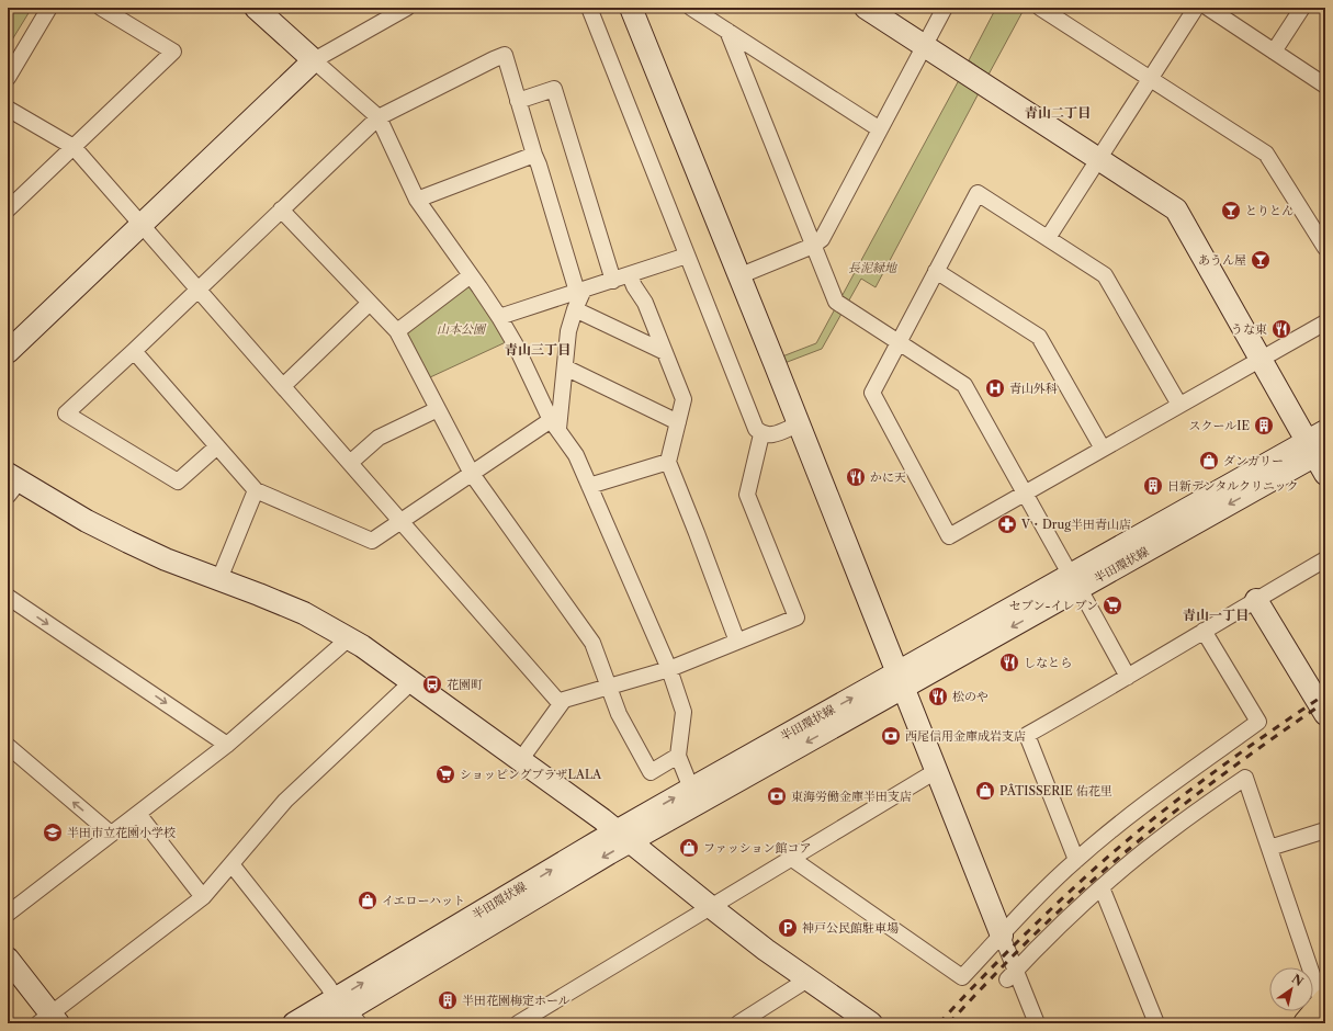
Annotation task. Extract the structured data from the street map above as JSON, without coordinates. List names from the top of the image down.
{
  "streets": {
    "street": ["半田環状線"]
  },
  "districts": ["青山二丁目", "青山三丁目", "青山一丁目"],
  "parks": ["長泥緑地", "山本公園"],
  "places": {
    "bar": ["とりとん", "あうん屋"],
    "restaurant": [
      "うな東",
      "かに天",
      "しなとら",
      "松のや"
    ],
    "hospital": ["青山外科"],
    "building": ["スクールIE", "日新デンタルクリニック", "半田花園梅定ホール"],
    "shop": [
      "ダンガリー",
      "PÂTISSERIE 佑花里",
      "ファッション館コア",
      "イエローハット"
    ],
    "pharmacy": ["V・Drug半田青山店"],
    "supermarket": ["セブン-イレブン", "ショッピングプラザLALA"],
    "bus stop": ["花園町"],
    "bank": ["西尾信用金庫成岩支店", "東海労働金庫半田支店"],
    "school or university": ["半田市立花園小学校"],
    "parking": ["神戸公民館駐車場"]
  },
  "north": "top right"
}
